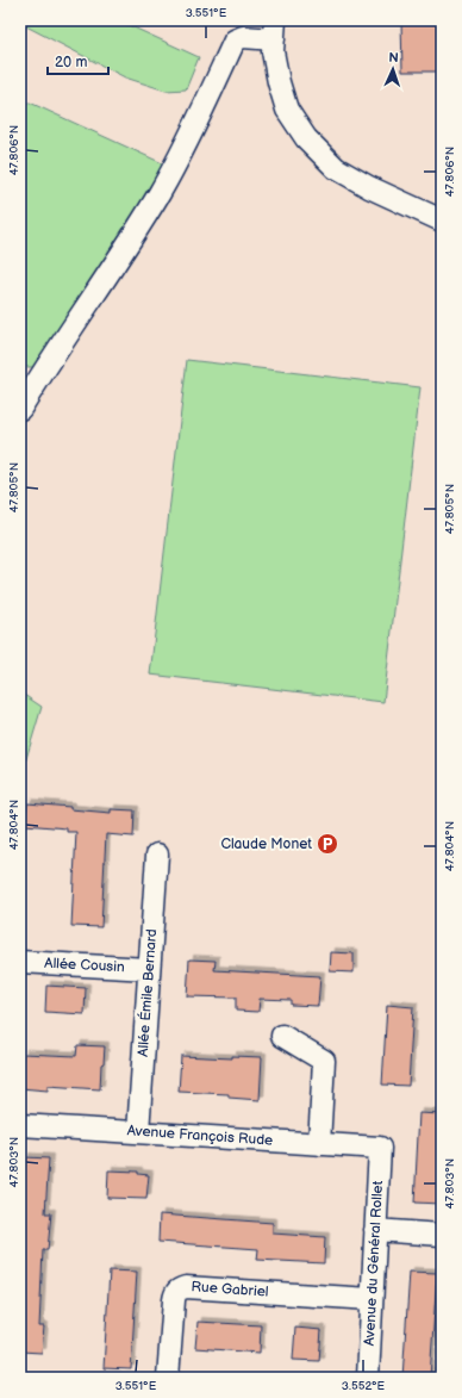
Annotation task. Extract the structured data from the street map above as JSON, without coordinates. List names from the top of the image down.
{
  "streets": {
    "street": [
      "Allée Cousin",
      "Allée Émile Bernard",
      "Avenue François Rude",
      "Avenue du Général Rollet",
      "Rue Gabriel"
    ]
  },
  "crossings": [
    ["Allée Cousin", "Allée Émile Bernard"],
    ["Allée Émile Bernard", "Avenue François Rude"],
    ["Avenue François Rude", "Avenue du Général Rollet"],
    ["Avenue du Général Rollet", "Rue Gabriel"]
  ],
  "places": {
    "parking": ["Claude Monet"]
  },
  "scale_bar": "20 m",
  "north": "top",
  "coordinates": [
    "3.551°E",
    "47.806°N",
    "47.805°N",
    "47.804°N",
    "47.803°N",
    "3.552°E"
  ]
}
